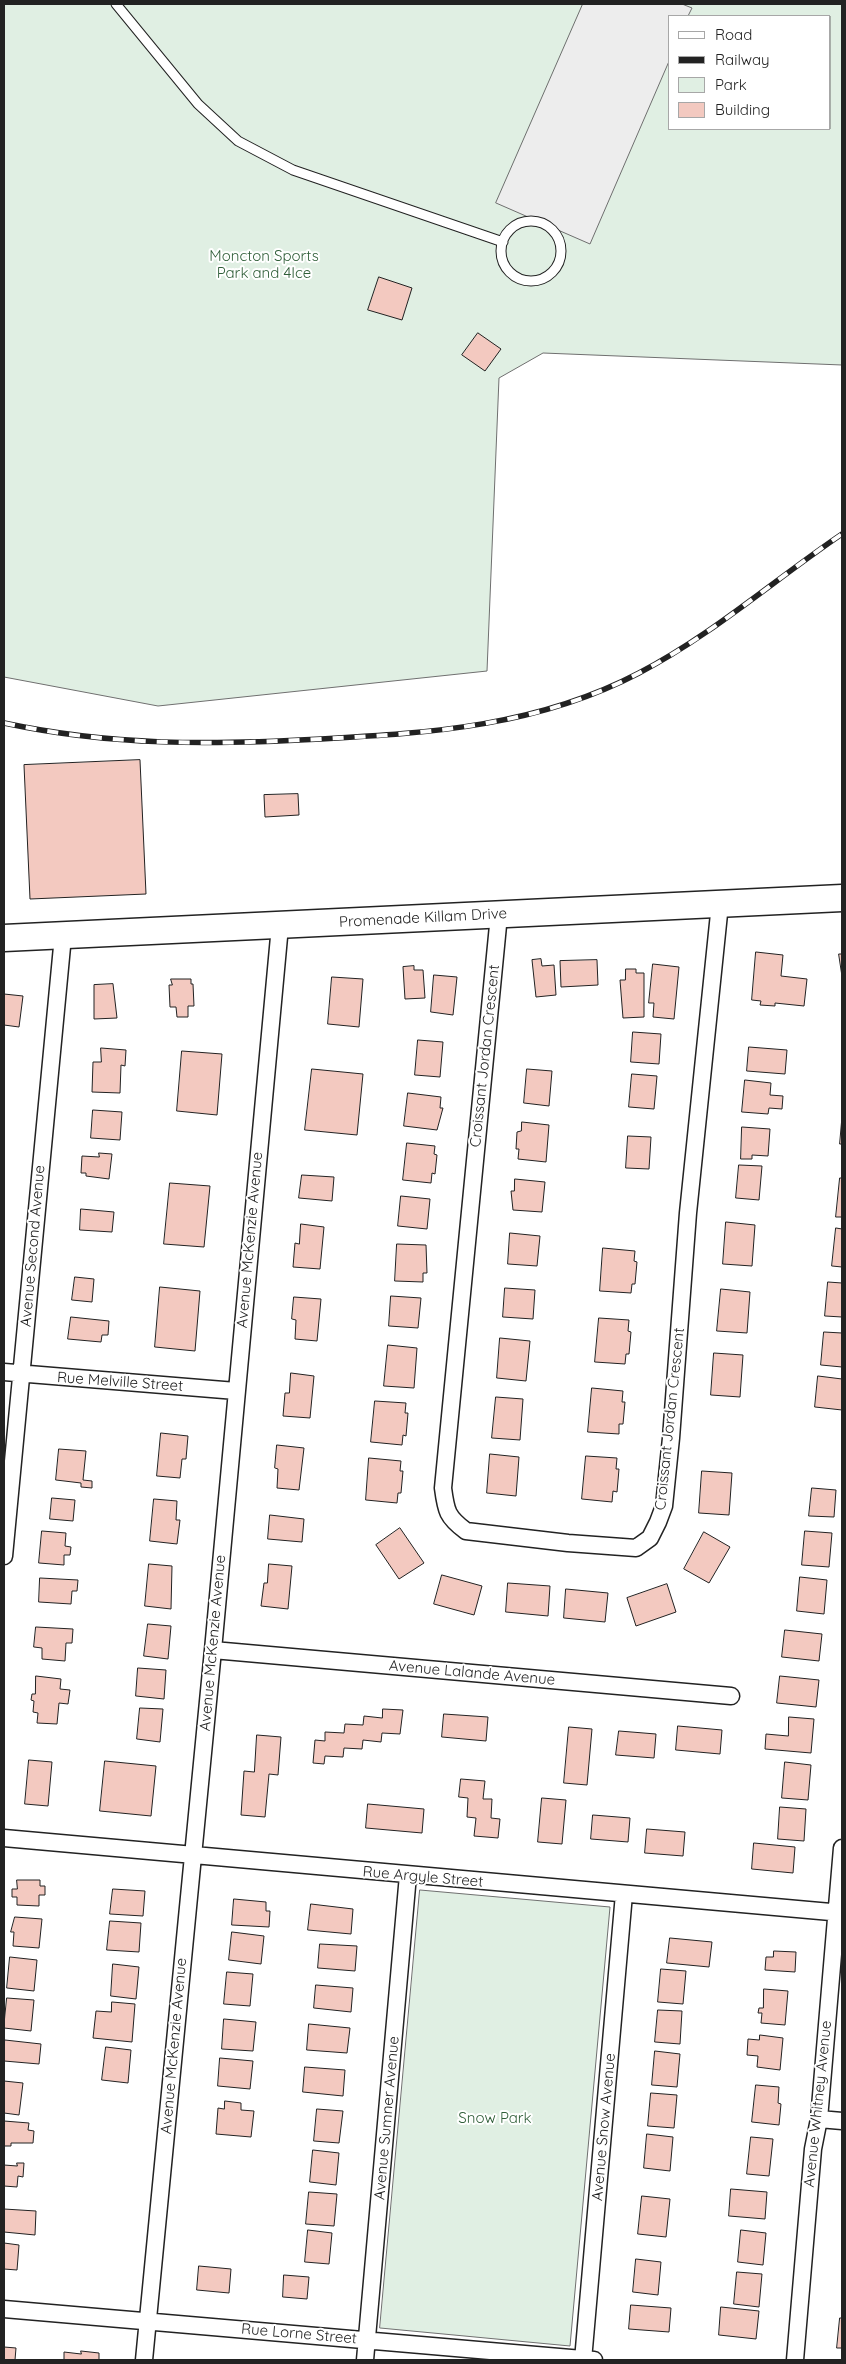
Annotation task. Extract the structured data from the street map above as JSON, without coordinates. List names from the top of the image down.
{
  "streets": {
    "main road": ["Promenade Killam Drive"],
    "street": [
      "Croissant Jordan Crescent",
      "Avenue McKenzie Avenue",
      "Avenue Second Avenue",
      "Rue Melville Street",
      "Avenue Lalande Avenue",
      "Rue Argyle Street",
      "Avenue Whitney Avenue",
      "Avenue Sumner Avenue",
      "Avenue Snow Avenue",
      "Rue Lorne Street"
    ]
  },
  "crossings": [
    ["Promenade Killam Drive", "Croissant Jordan Crescent"],
    ["Promenade Killam Drive", "Avenue McKenzie Avenue"],
    ["Promenade Killam Drive", "Avenue Second Avenue"],
    ["Avenue McKenzie Avenue", "Rue Melville Street"],
    ["Avenue McKenzie Avenue", "Avenue Lalande Avenue"],
    ["Avenue McKenzie Avenue", "Rue Argyle Street"],
    ["Avenue McKenzie Avenue", "Rue Lorne Street"],
    ["Avenue Second Avenue", "Rue Melville Street"],
    ["Rue Argyle Street", "Avenue Whitney Avenue"],
    ["Rue Argyle Street", "Avenue Sumner Avenue"],
    ["Rue Argyle Street", "Avenue Snow Avenue"],
    ["Avenue Sumner Avenue", "Rue Lorne Street"],
    ["Avenue Snow Avenue", "Rue Lorne Street"]
  ],
  "parks": ["Moncton Sports Park and 4Ice", "Snow Park"],
  "legend": [
    "Road",
    "Railway",
    "Park",
    "Building"
  ]
}
